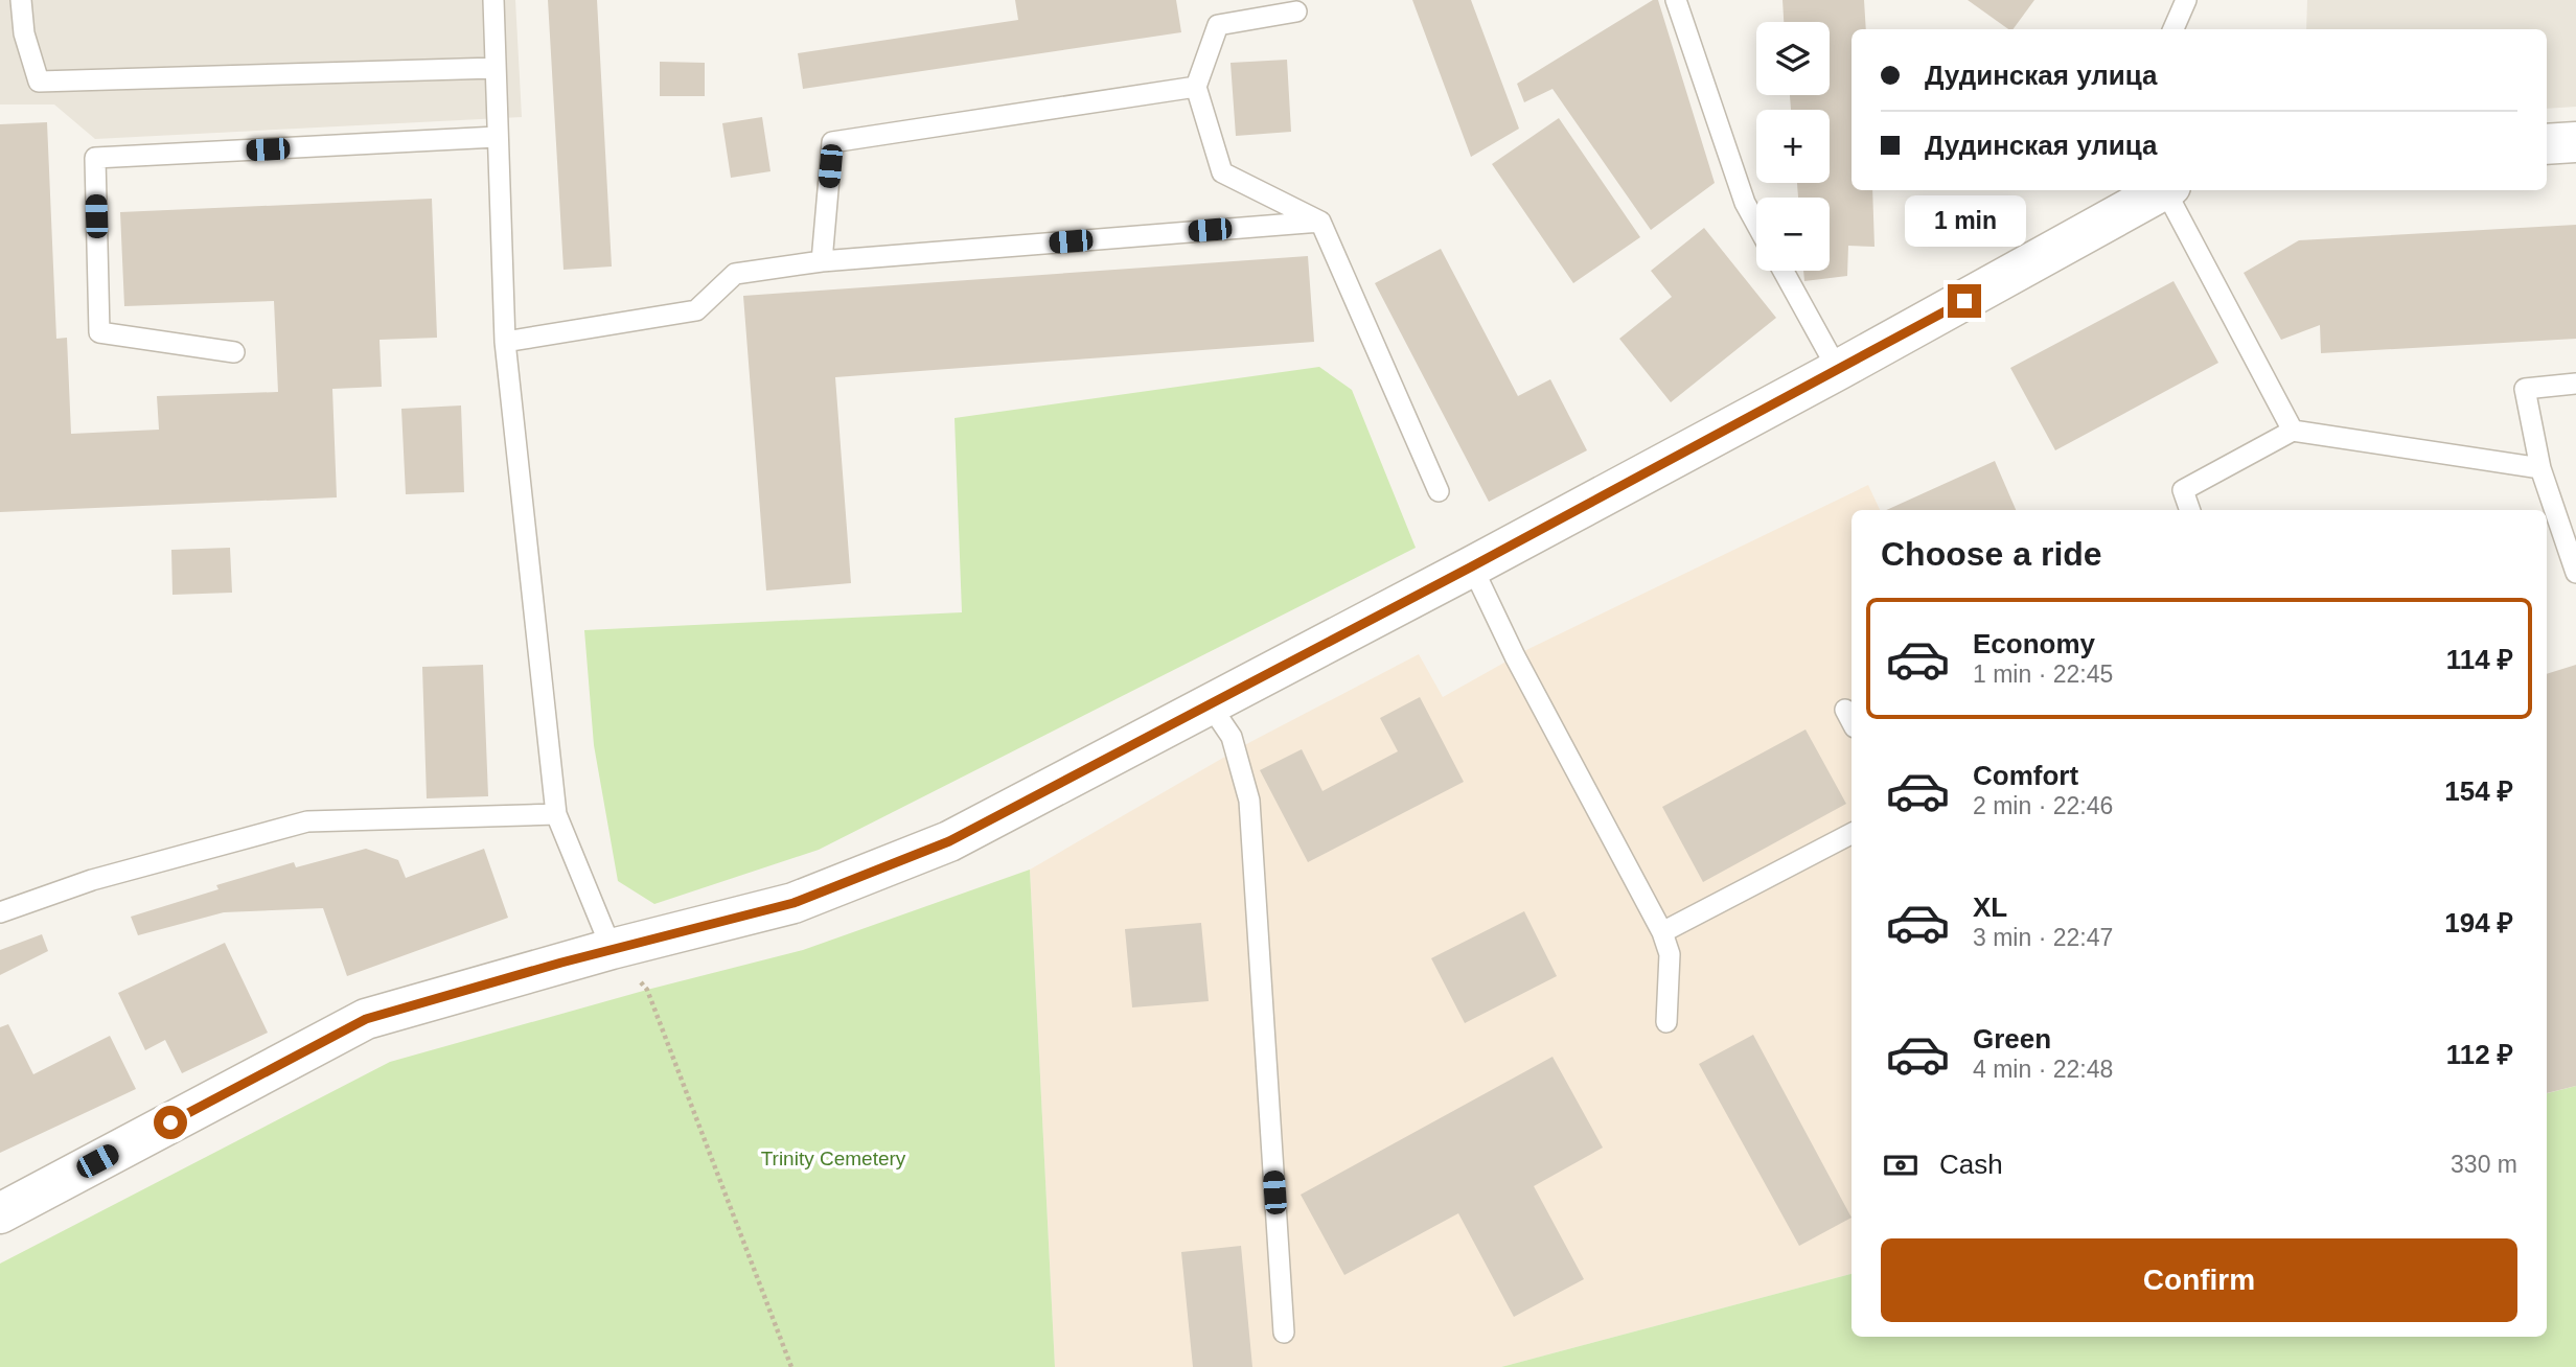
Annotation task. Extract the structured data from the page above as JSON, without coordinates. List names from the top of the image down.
{
  "parks": ["Trinity Cemetery"],
  "page": {
    "map_buttons": ["+", "−"],
    "banner": ["Дудинская улица", "Дудинская улица"],
    "bubble": "1 min",
    "heading": "Choose a ride",
    "list": [
      {
        "name": "Economy",
        "note": "1 min · 22:45",
        "value": "114 ₽"
      },
      {
        "name": "Comfort",
        "note": "2 min · 22:46",
        "value": "154 ₽"
      },
      {
        "name": "XL",
        "note": "3 min · 22:47",
        "value": "194 ₽"
      },
      {
        "name": "Green",
        "note": "4 min · 22:48",
        "value": "112 ₽"
      }
    ],
    "pay": ["Cash", "330 m"],
    "buttons": "Confirm"
  }
}
